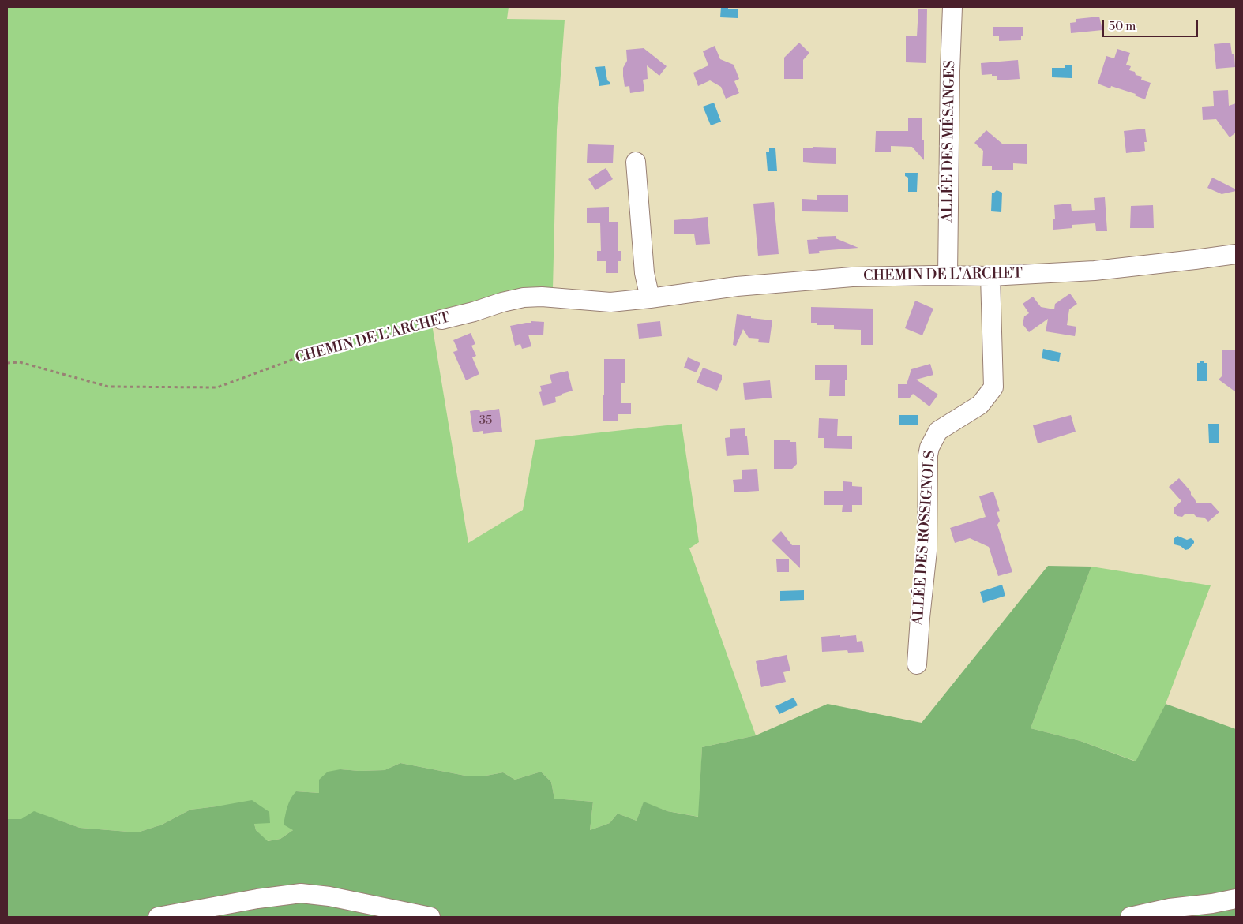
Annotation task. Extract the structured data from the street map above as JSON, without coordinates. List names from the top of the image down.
{
  "streets": {
    "street": ["ALLÉE DES MÉSANGES", "CHEMIN DE L'ARCHET", "ALLÉE DES ROSSIGNOLS"]
  },
  "crossings": [
    ["ALLÉE DES MÉSANGES", "CHEMIN DE L'ARCHET"],
    ["CHEMIN DE L'ARCHET", "ALLÉE DES ROSSIGNOLS"]
  ],
  "house_numbers": ["35"],
  "scale_bar": "50 m"
}
